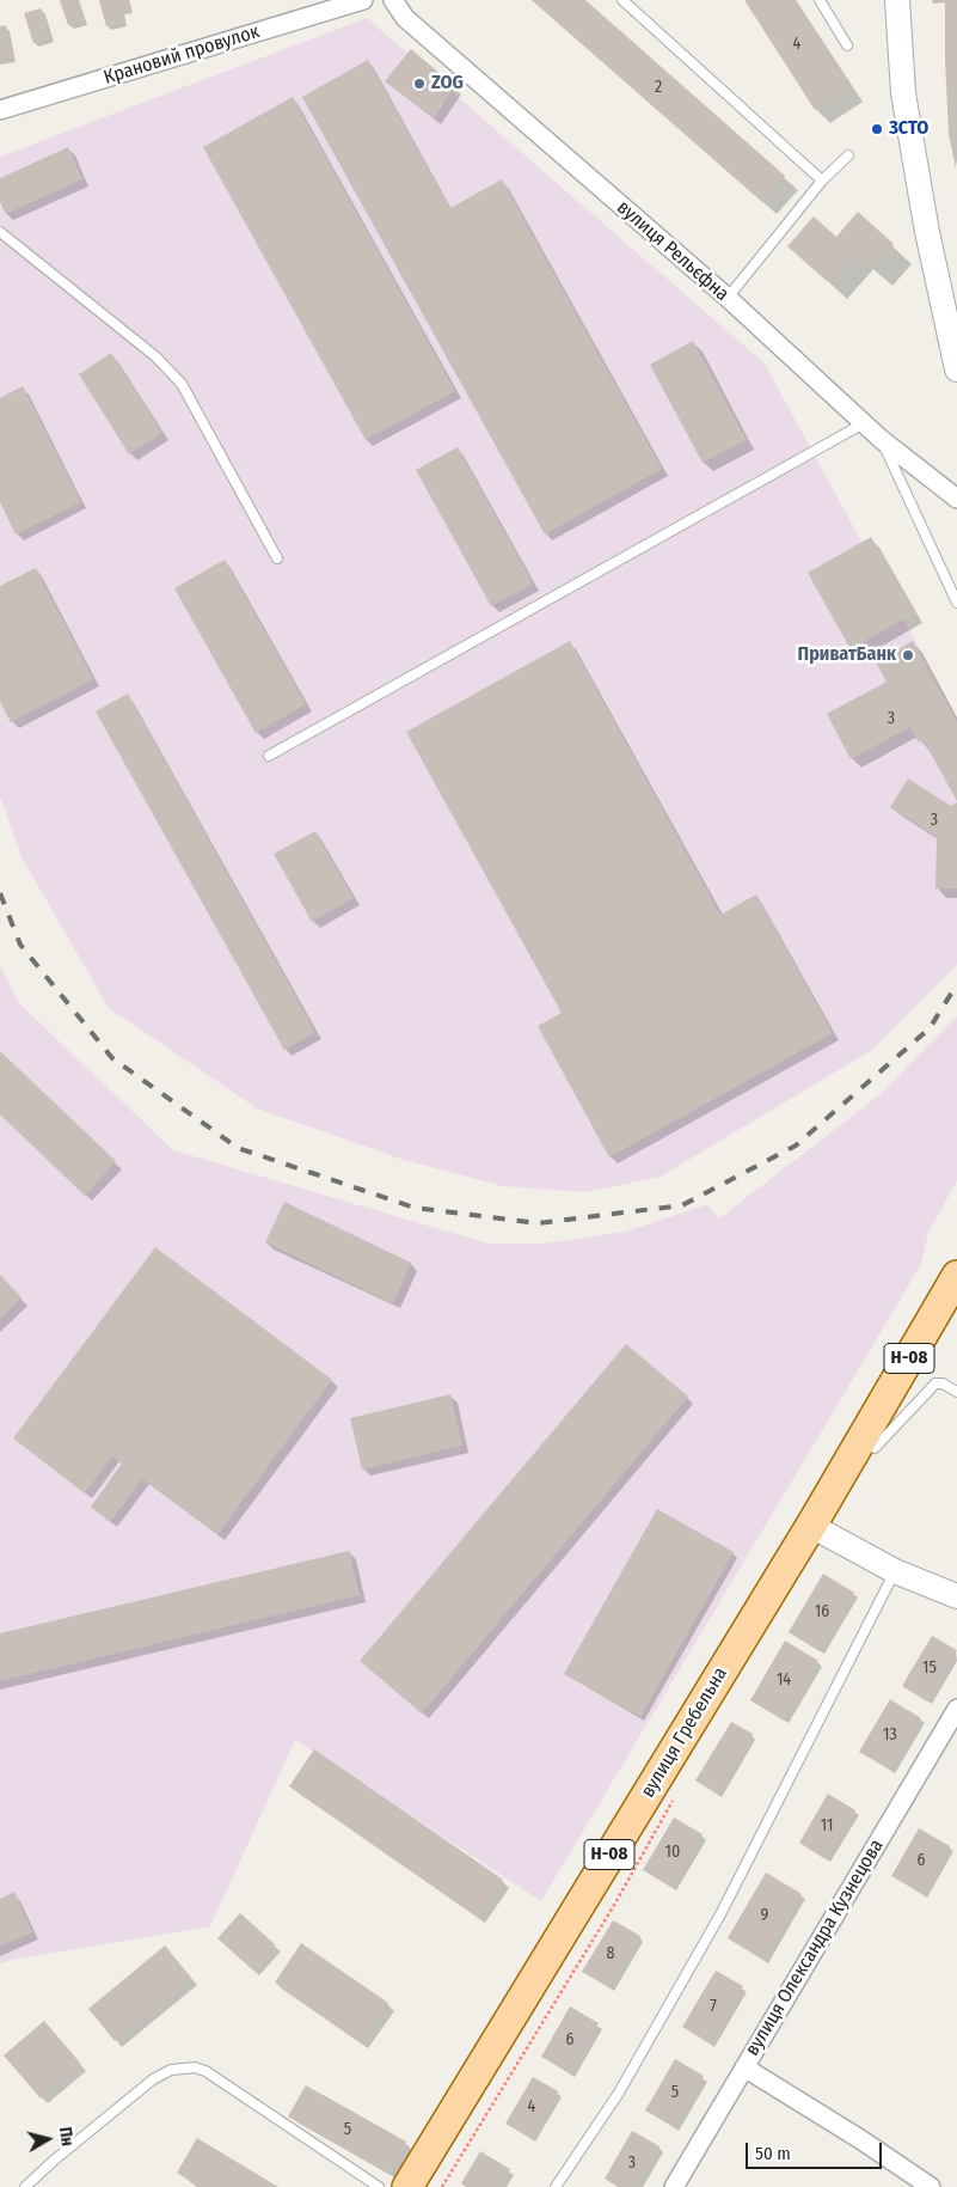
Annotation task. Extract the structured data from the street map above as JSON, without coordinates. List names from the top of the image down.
{
  "streets": {
    "main road": ["Н-08", "вулиця Гребельна"],
    "street": ["Крановий провулок", "вулиця Рельєфна", "вулиця Олександра Кузнецова"]
  },
  "places": ["ZOG", "ЗСТО", "ПриватБанк"],
  "house_numbers": [
    "4",
    "2",
    "3",
    "3",
    "16",
    "15",
    "14",
    "13",
    "11",
    "10",
    "6",
    "9",
    "8",
    "7",
    "6",
    "5",
    "4",
    "5",
    "3"
  ],
  "scale_bar": "50 m",
  "north": "right"
}
